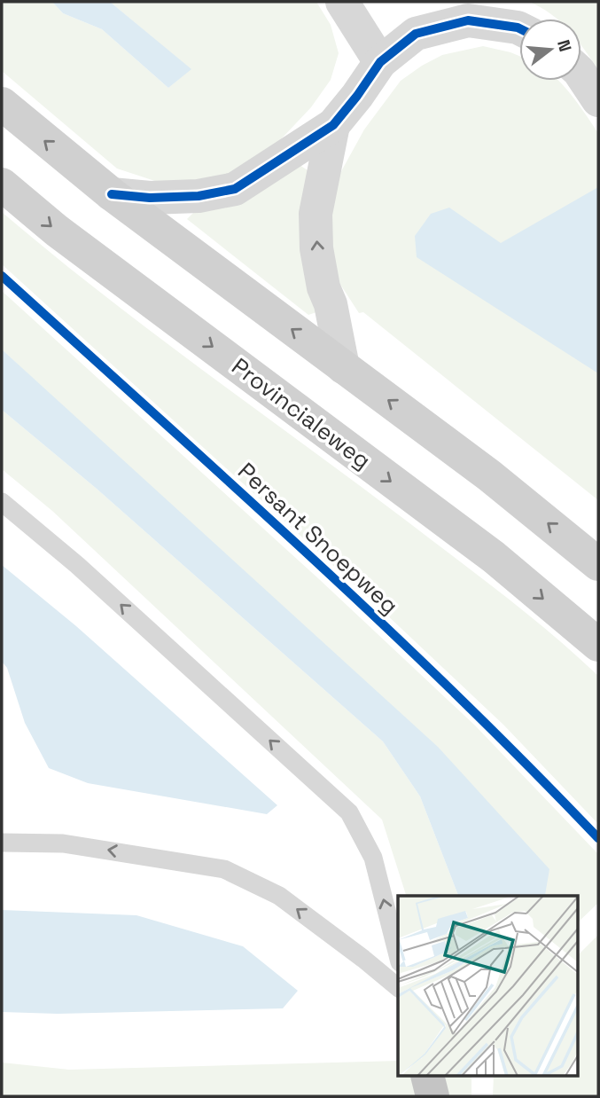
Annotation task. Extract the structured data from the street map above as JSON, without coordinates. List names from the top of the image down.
{
  "streets": {
    "main road": ["Provincialeweg"],
    "cycle path": ["Persant Snoepweg"]
  },
  "north": "right"
}
